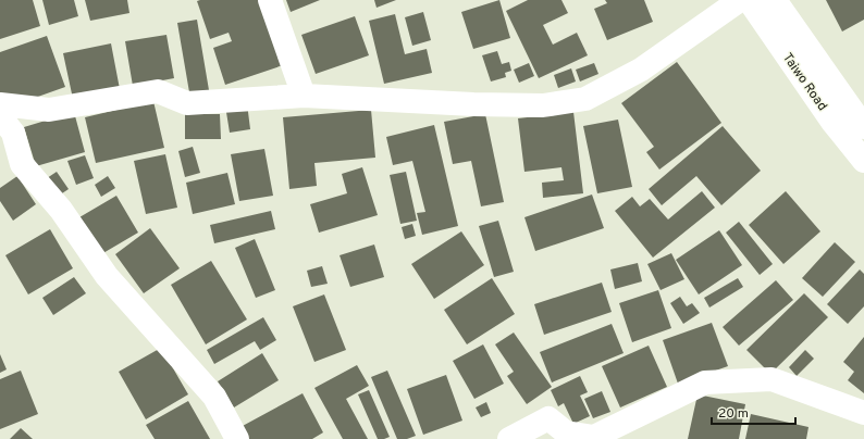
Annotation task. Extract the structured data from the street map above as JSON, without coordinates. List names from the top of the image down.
{
  "streets": {
    "street": ["Taiwo Road"]
  },
  "scale_bar": "20 m"
}
